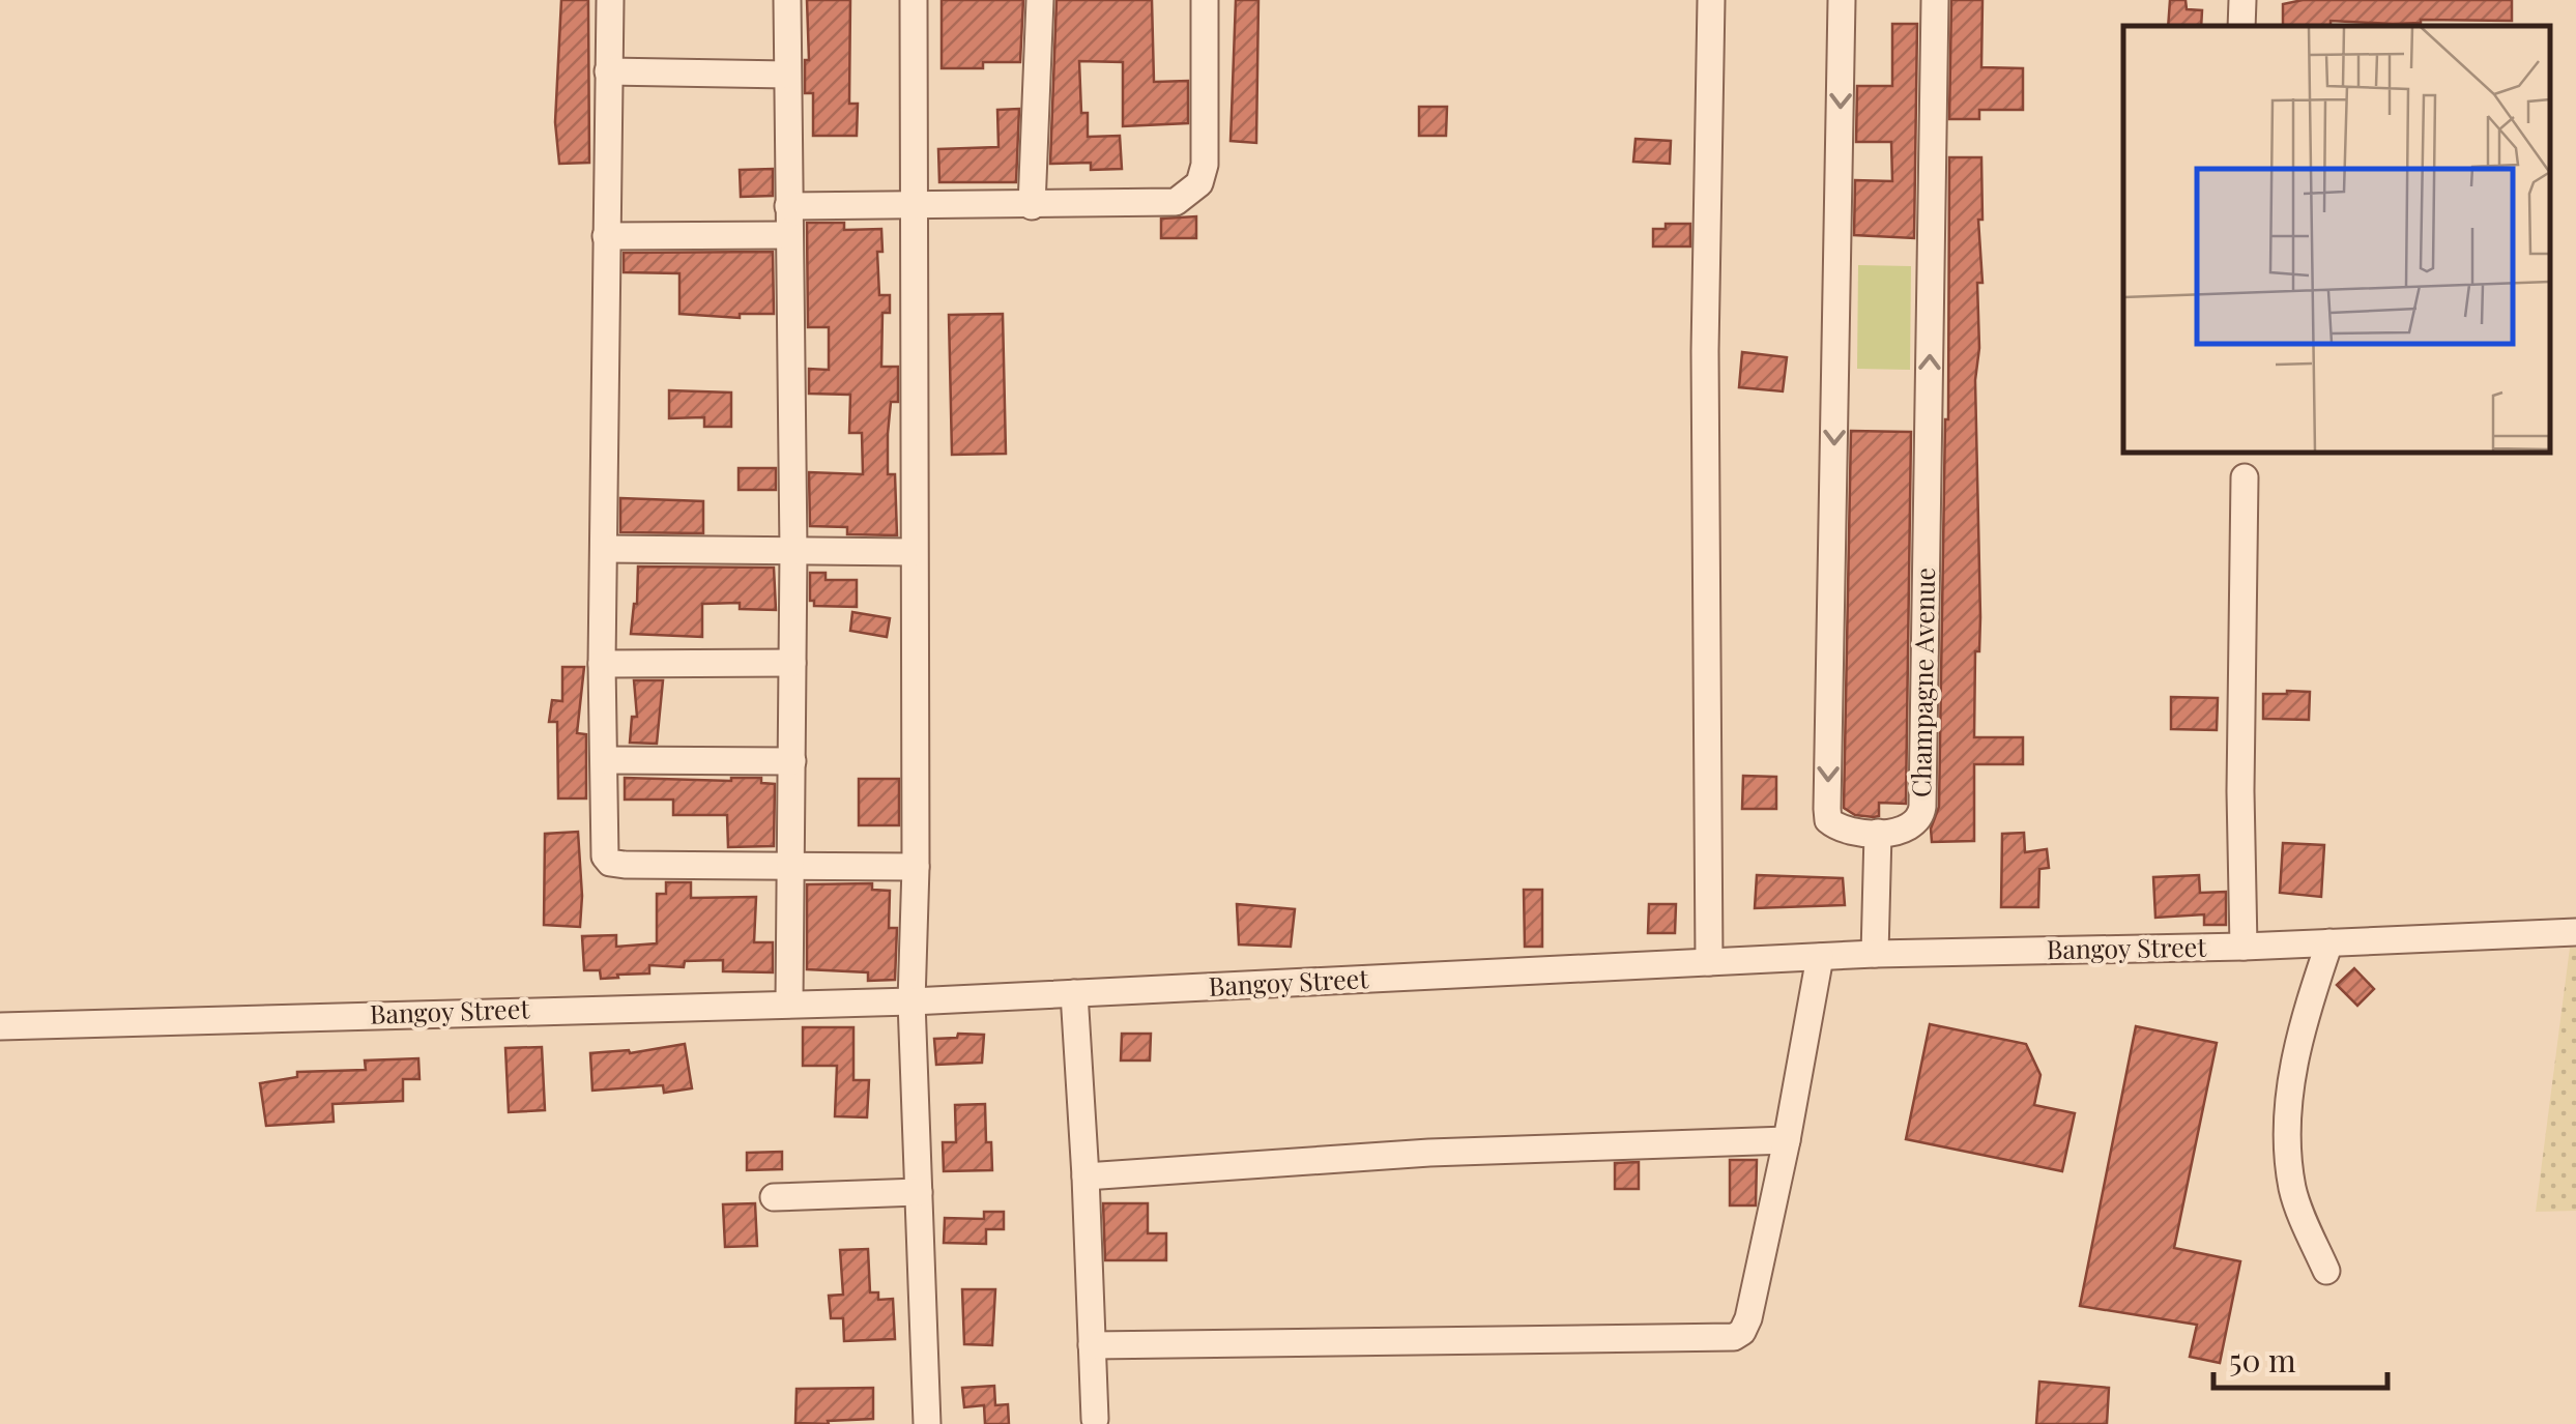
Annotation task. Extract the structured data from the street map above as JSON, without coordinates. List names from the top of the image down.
{
  "streets": {
    "street": ["Champagne Avenue", "Bangoy Street"]
  },
  "scale_bar": "50 m"
}
